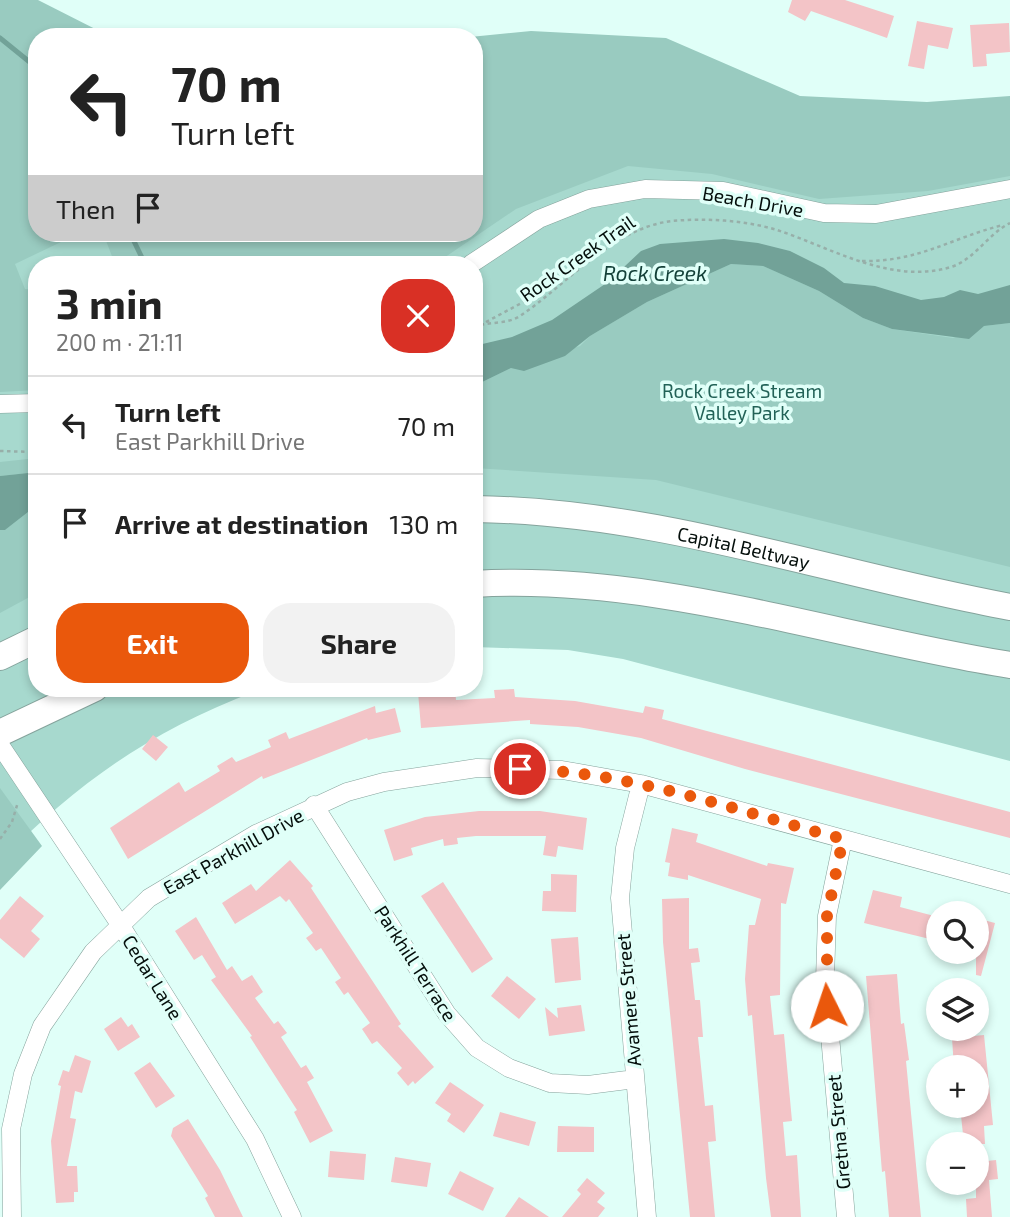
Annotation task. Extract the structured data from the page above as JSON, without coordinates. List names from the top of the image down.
{
  "streets": {
    "highway": ["Capital Beltway"],
    "street": [
      "Beach Drive",
      "East Parkhill Drive",
      "Parkhill Terrace",
      "Cedar Lane",
      "Avamere Street",
      "Gretna Street"
    ],
    "path": ["Rock Creek Trail"]
  },
  "crossings": [
    ["East Parkhill Drive", "Parkhill Terrace"],
    ["East Parkhill Drive", "Cedar Lane"],
    ["East Parkhill Drive", "Avamere Street"],
    ["East Parkhill Drive", "Gretna Street"],
    ["Parkhill Terrace", "Avamere Street"]
  ],
  "water": ["Rock Creek"],
  "parks": ["Rock Creek Stream Valley Park"],
  "page": {
    "turn": ["70 m", "Turn left"],
    "then": "Then",
    "heading": ["3 min", "200 m · 21:11"],
    "list": [
      {
        "name": "Turn left",
        "note": "East Parkhill Drive",
        "value": "70 m"
      },
      {
        "name": "Arrive at destination",
        "value": "130 m"
      }
    ],
    "buttons": ["Exit", "Share"],
    "map_buttons": ["+", "−"]
  }
}
